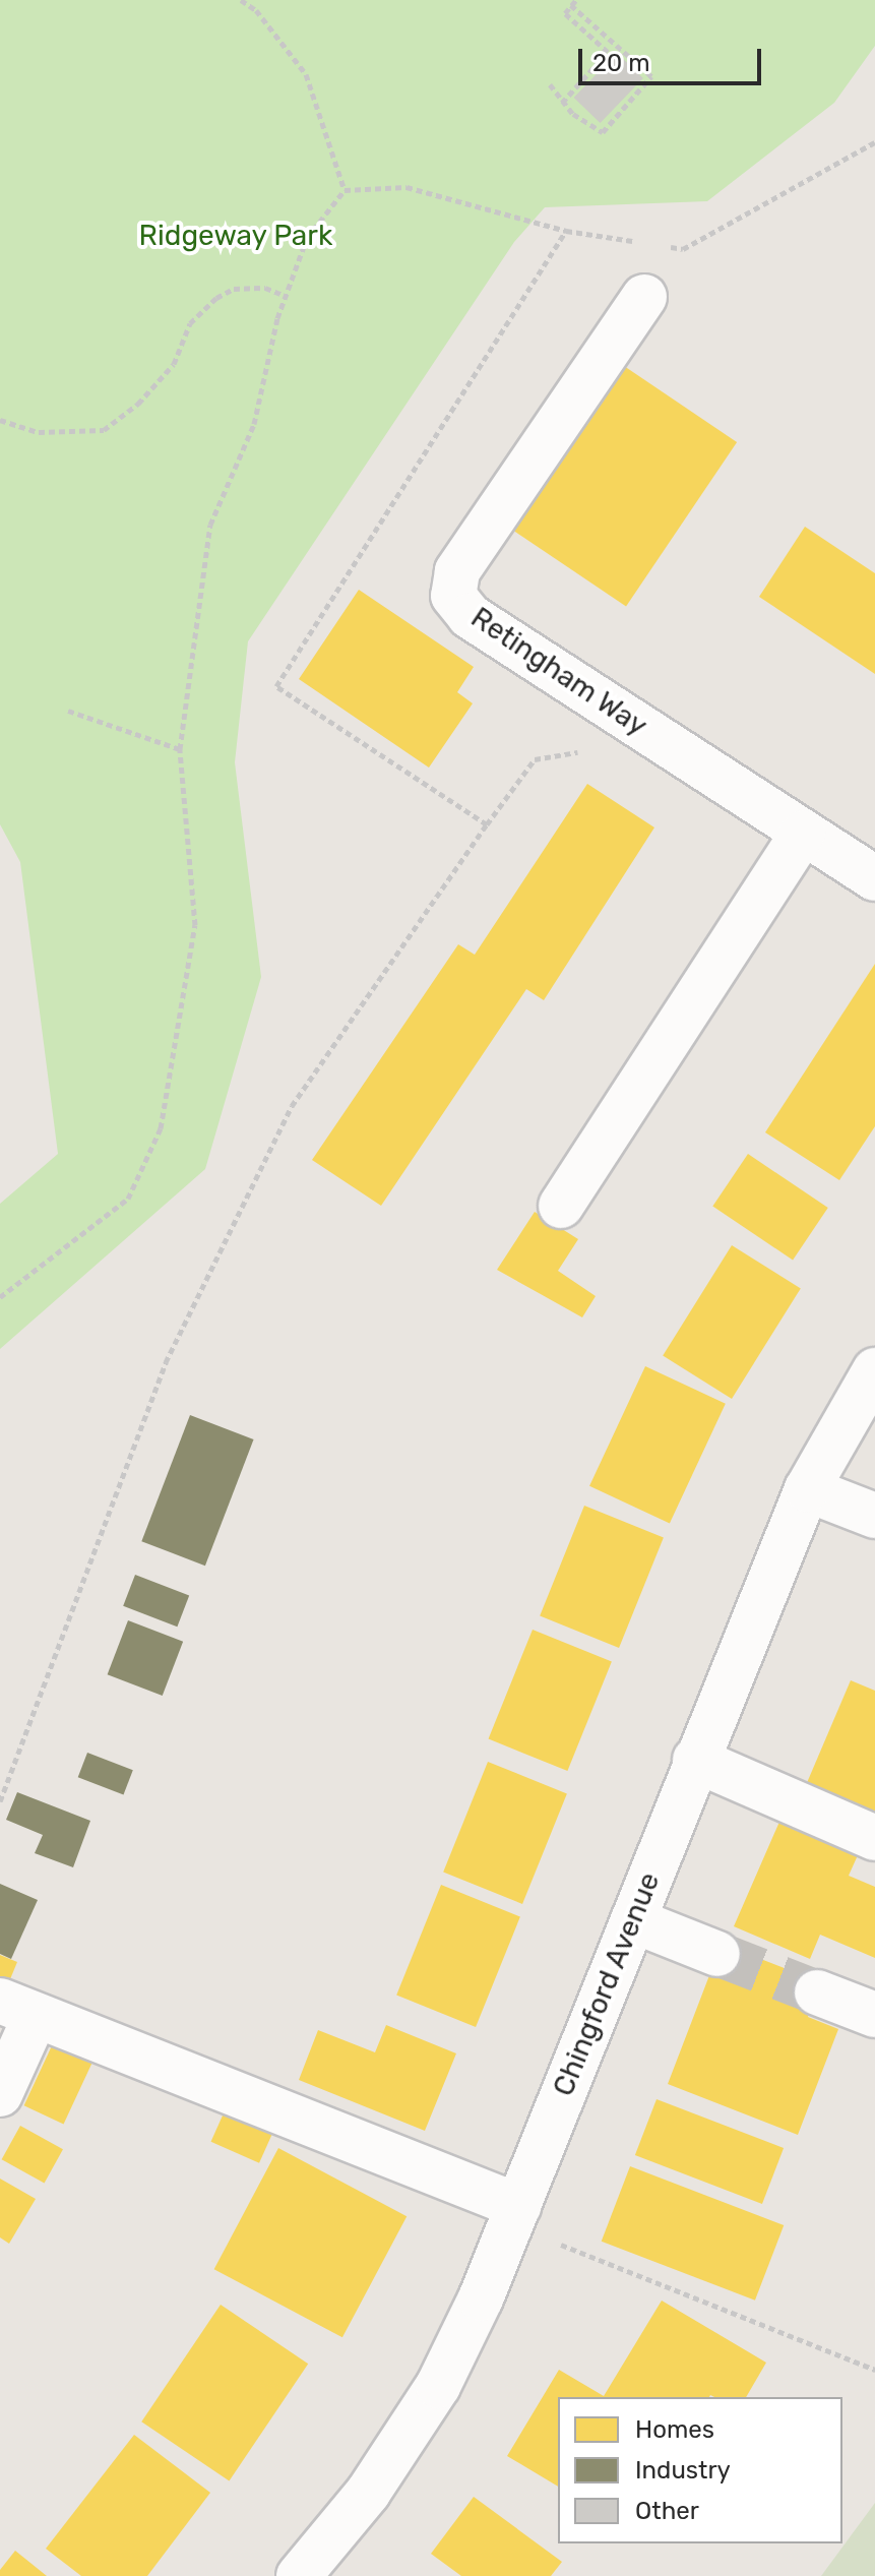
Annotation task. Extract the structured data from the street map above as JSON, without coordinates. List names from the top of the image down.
{
  "streets": {
    "street": ["Retingham Way", "Chingford Avenue"]
  },
  "parks": ["Ridgeway Park"],
  "legend": ["Homes", "Industry", "Other"],
  "scale_bar": "20 m"
}
